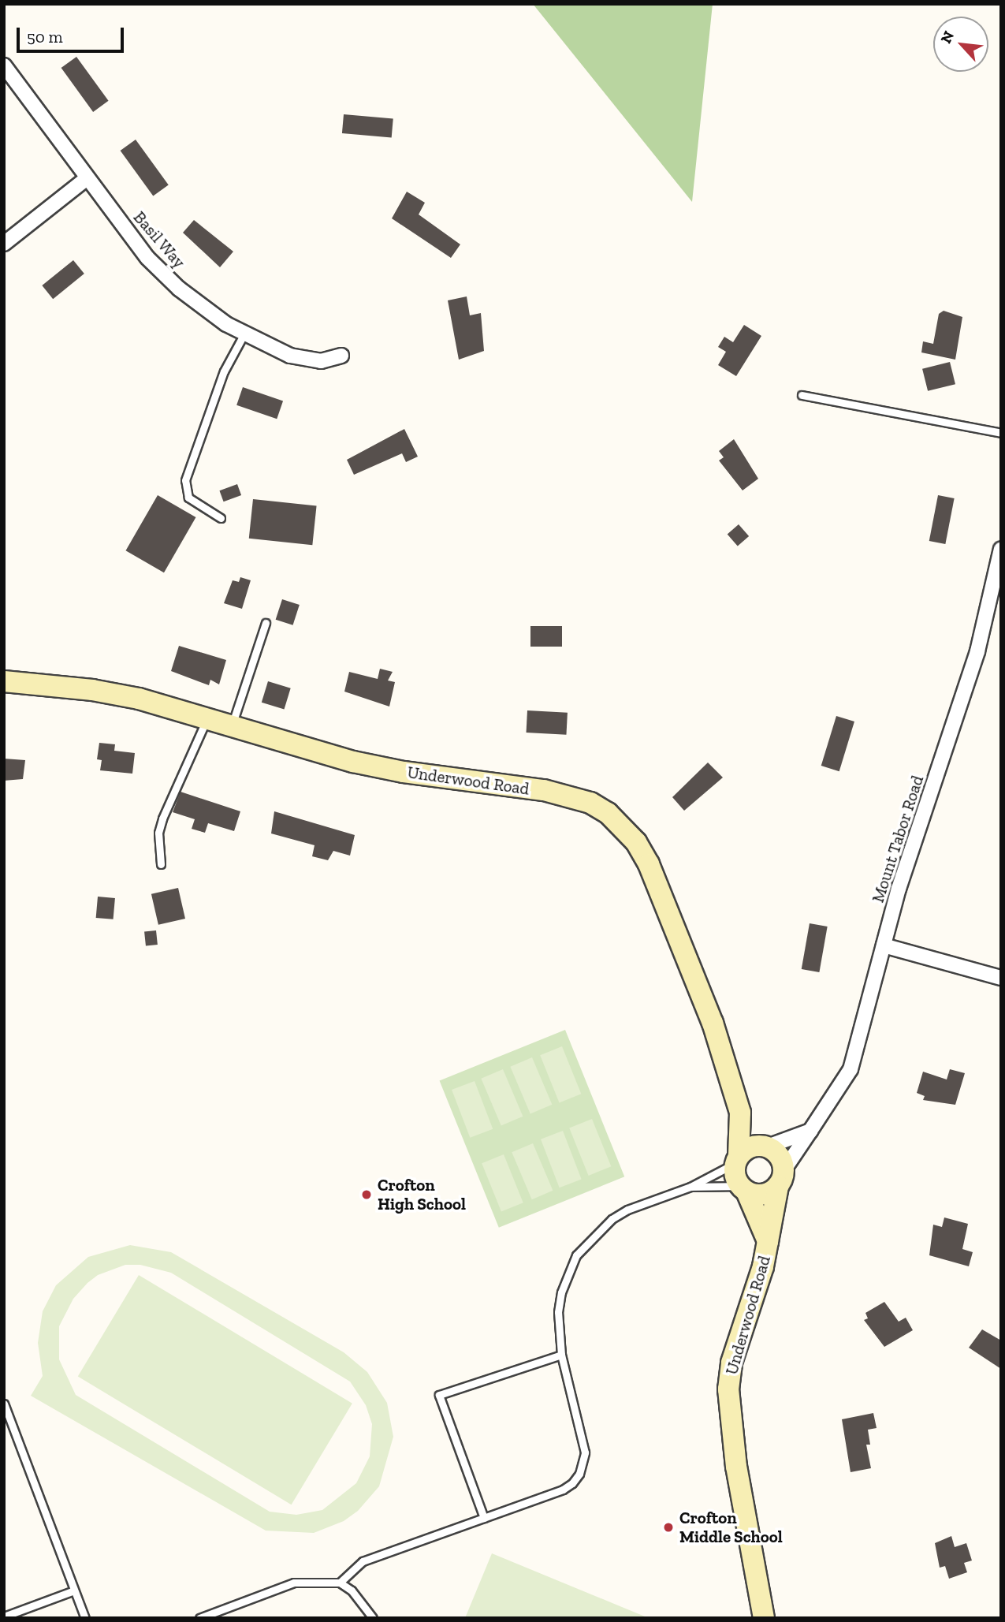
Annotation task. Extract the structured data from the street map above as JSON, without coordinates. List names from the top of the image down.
{
  "streets": {
    "street": ["Basil Way", "Underwood Road", "Mount Tabor Road"]
  },
  "crossings": [
    ["Underwood Road", "Mount Tabor Road"]
  ],
  "places": ["Crofton High School", "Crofton Middle School"],
  "scale_bar": "50 m",
  "north": "top left"
}
